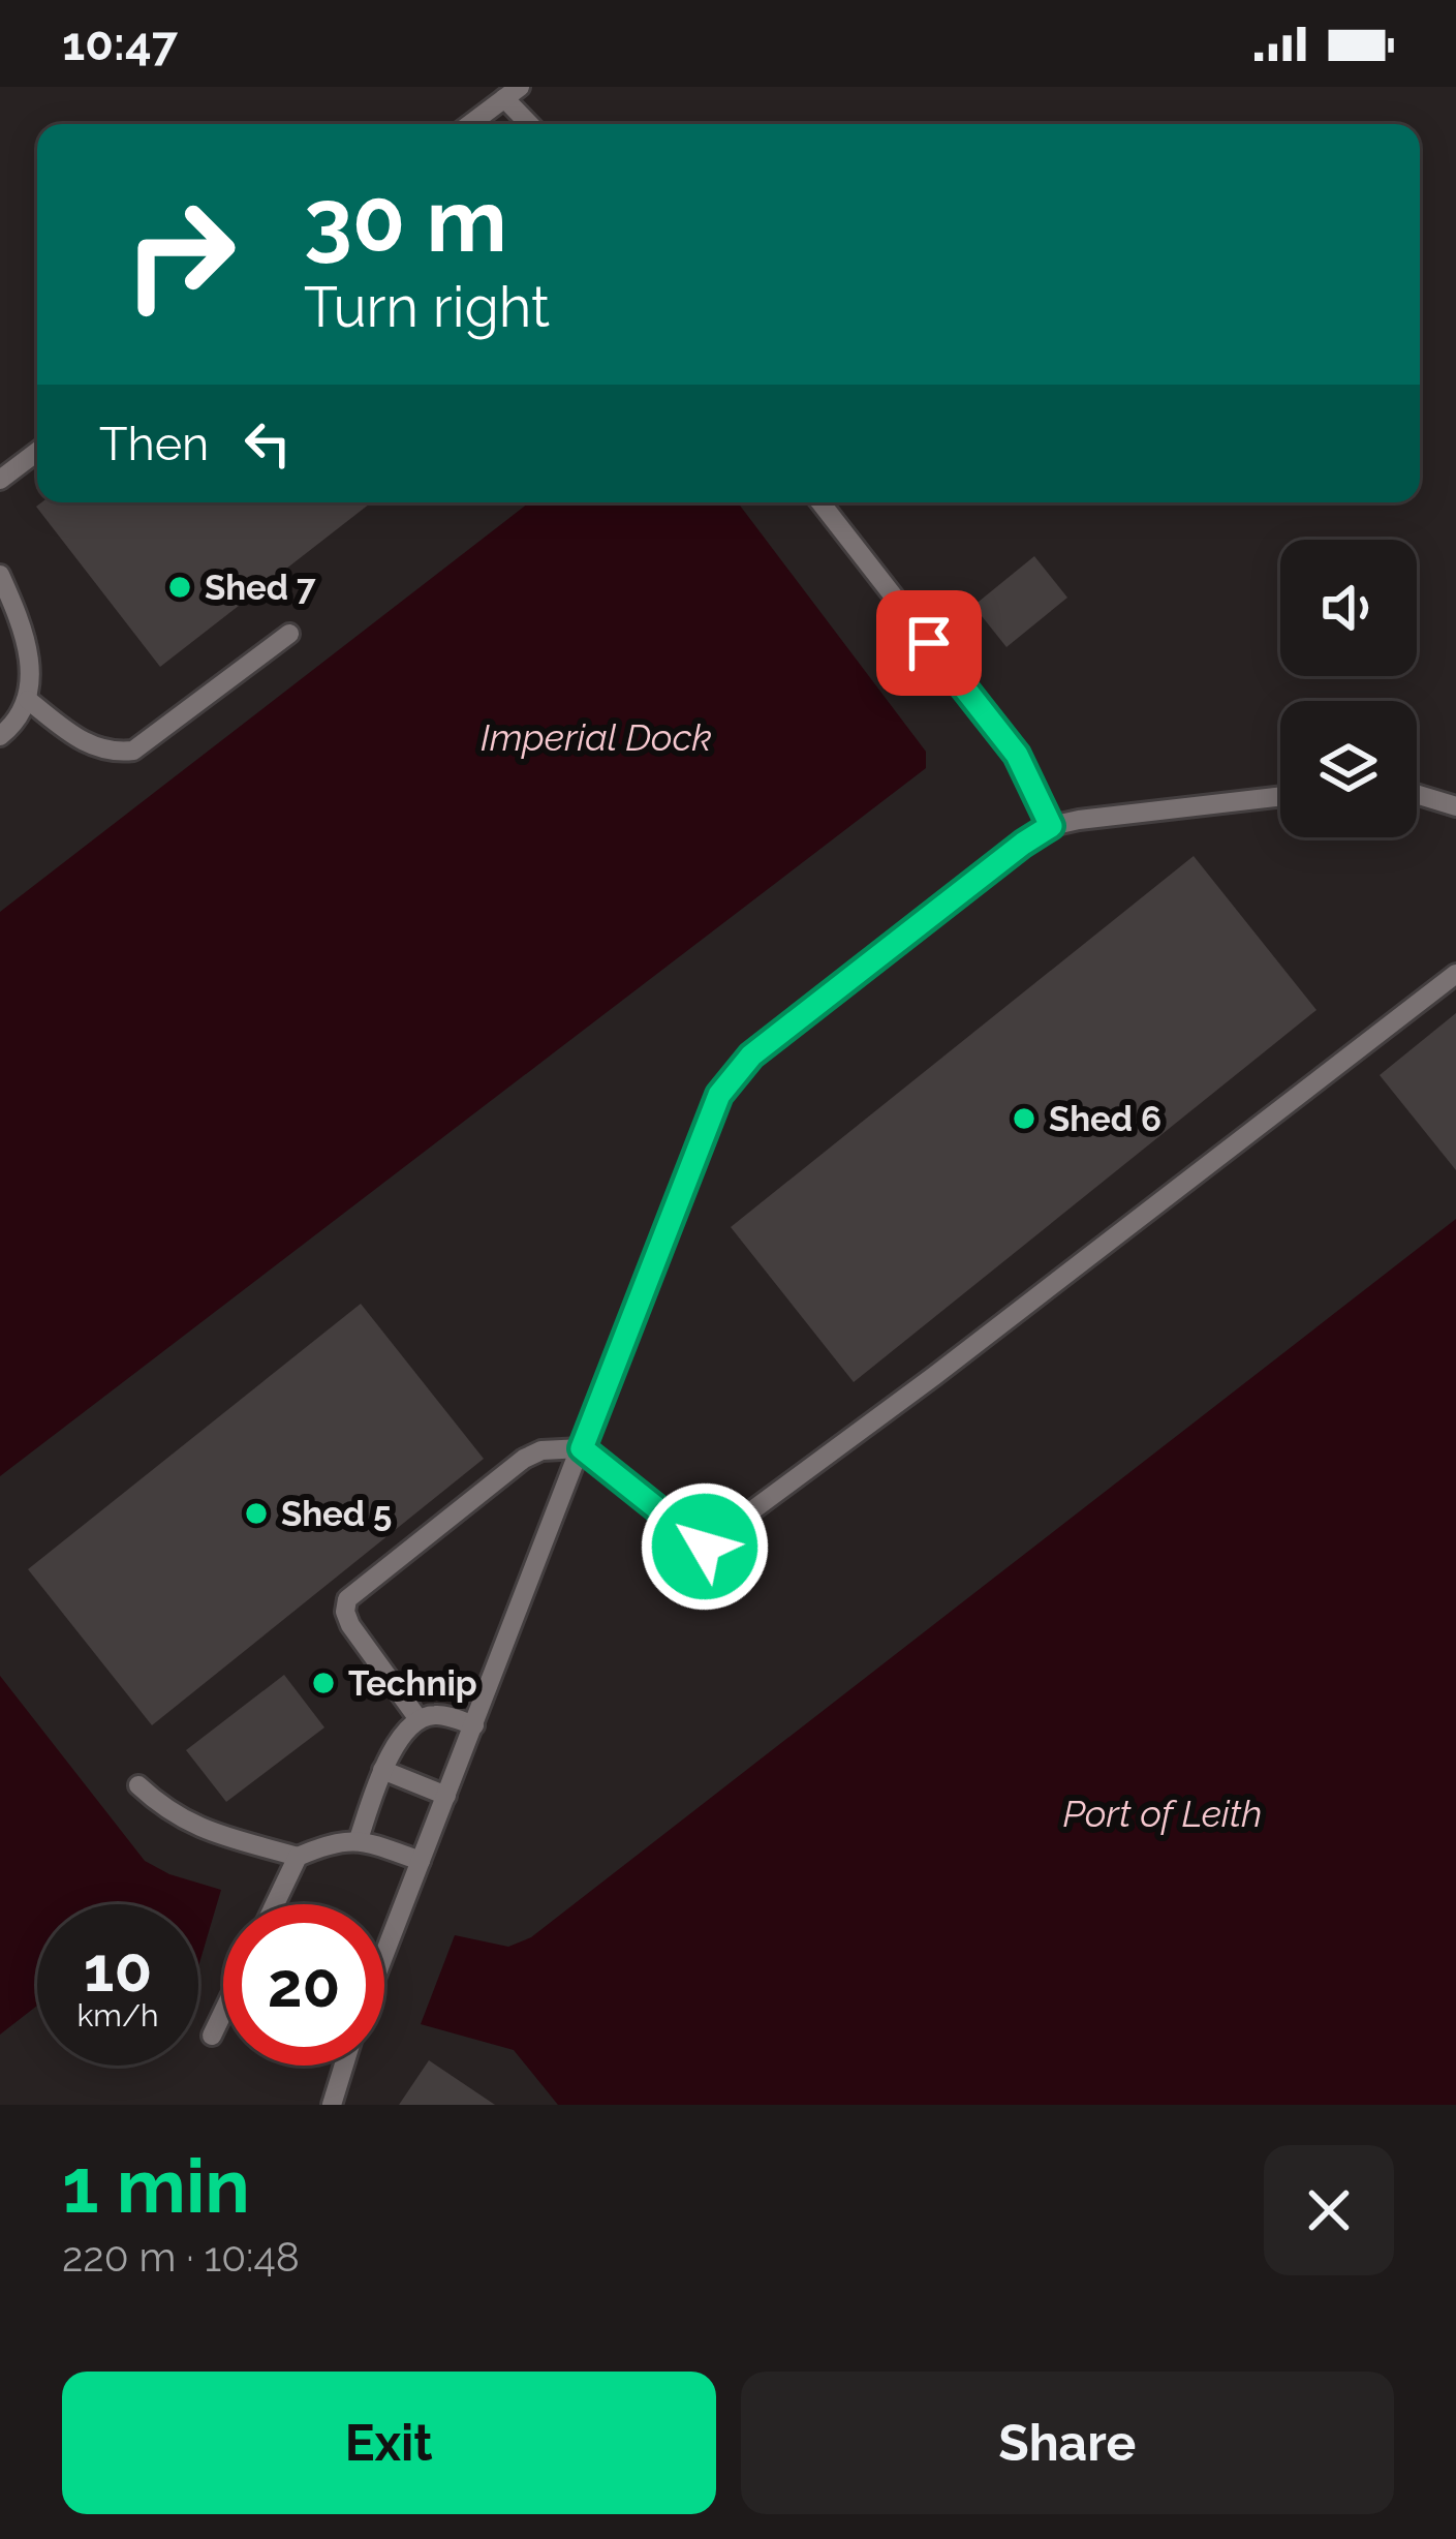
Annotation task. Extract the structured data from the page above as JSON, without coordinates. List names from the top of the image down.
{
  "water": ["Imperial Dock", "Port of Leith"],
  "places": [
    "Shed 7",
    "Shed 6",
    "Shed 5",
    "Technip"
  ],
  "page": {
    "status": "10:47",
    "turn": ["30 m", "Turn right"],
    "then": "Then",
    "speed": "10 km/h",
    "limit": "20",
    "heading": ["1 min", "220 m · 10:48"],
    "buttons": ["Exit", "Share"]
  }
}
